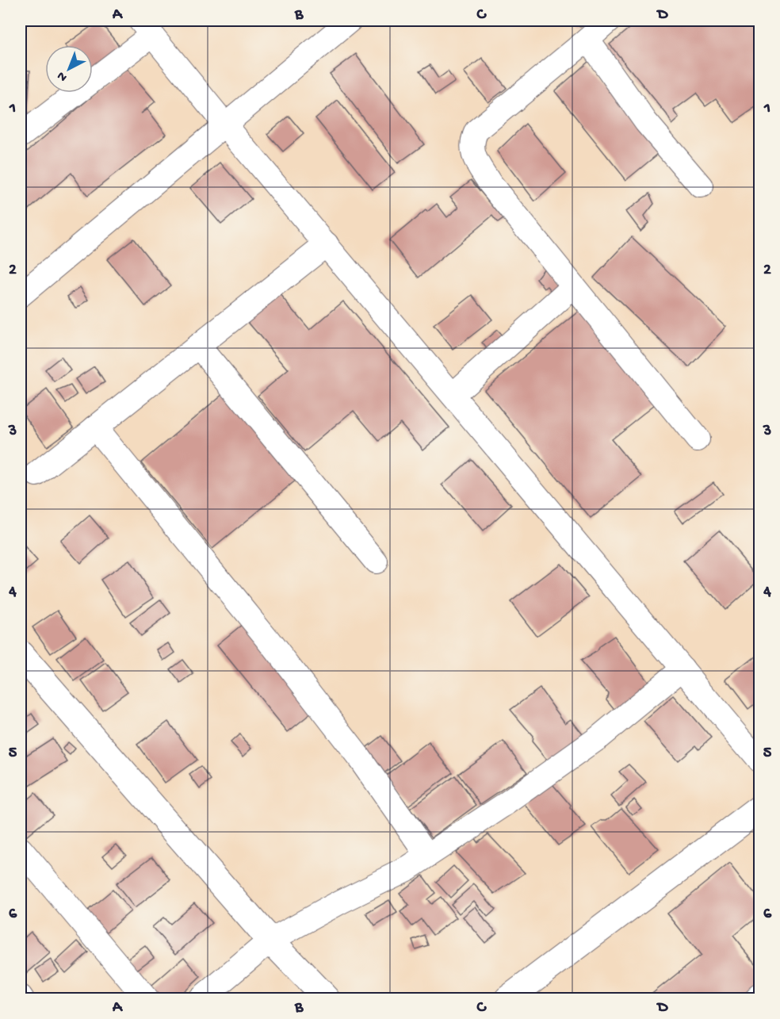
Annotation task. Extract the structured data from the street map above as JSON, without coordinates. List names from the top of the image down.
{
  "north": "bottom left",
  "grid": {
    "columns": [
      "A",
      "B",
      "C",
      "D"
    ],
    "rows": [
      "1",
      "2",
      "3",
      "4",
      "5",
      "6"
    ]
  }
}
